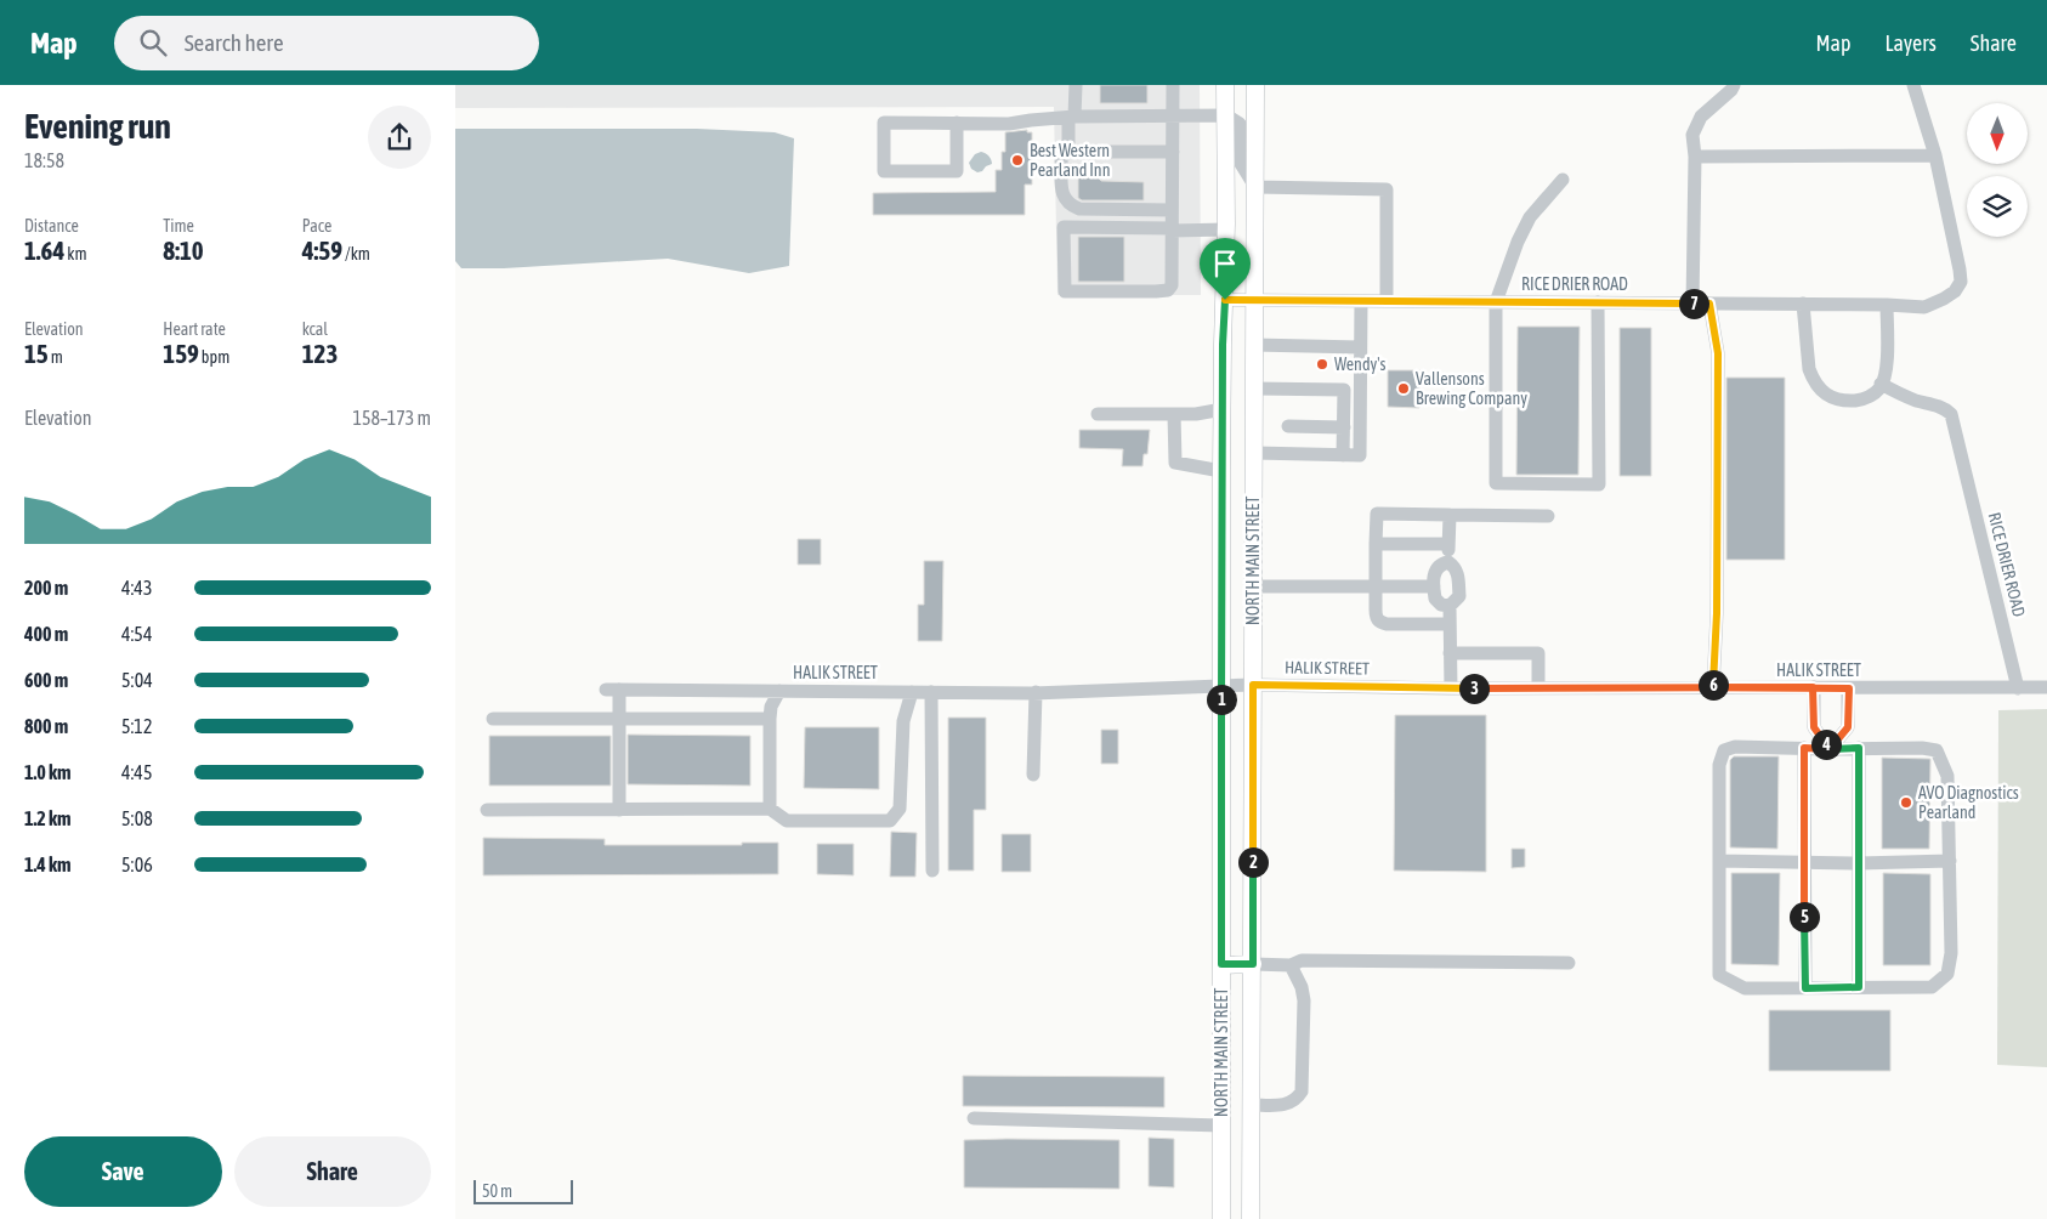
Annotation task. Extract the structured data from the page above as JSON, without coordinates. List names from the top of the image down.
{
  "streets": {
    "main road": ["NORTH MAIN STREET"],
    "street": ["RICE DRIER ROAD", "HALIK STREET"]
  },
  "crossings": [
    ["RICE DRIER ROAD", "NORTH MAIN STREET"],
    ["RICE DRIER ROAD", "HALIK STREET"],
    ["NORTH MAIN STREET", "HALIK STREET"]
  ],
  "places": [
    "Best Western Pearland Inn",
    "Wendy's",
    "Vallensons Brewing Company",
    "AVO Diagnostics Pearland"
  ],
  "scale_bar": "50 m",
  "north": "bottom",
  "page": {
    "header": "Map",
    "search": "Search here",
    "nav": ["Map", "Layers", "Share"],
    "heading": ["Evening run", "18:58"],
    "stats": [
      ["Distance", "1.64 km"],
      ["Time", "8:10"],
      ["Pace", "4:59 /km"],
      ["Elevation", "15 m"],
      ["Heart rate", "159 bpm"],
      ["kcal", "123"]
    ],
    "pins": [
      "7",
      "6",
      "3",
      "1",
      "4",
      "2",
      "5"
    ],
    "chart": ["Elevation", "158–173 m"],
    "list": [
      {
        "name": "200 m",
        "note": "4:43"
      },
      {
        "name": "400 m",
        "note": "4:54"
      },
      {
        "name": "600 m",
        "note": "5:04"
      },
      {
        "name": "800 m",
        "note": "5:12"
      },
      {
        "name": "1.0 km",
        "note": "4:45"
      },
      {
        "name": "1.2 km",
        "note": "5:08"
      },
      {
        "name": "1.4 km",
        "note": "5:06"
      }
    ],
    "buttons": ["Save", "Share"],
    "scale": "50 m"
  }
}
